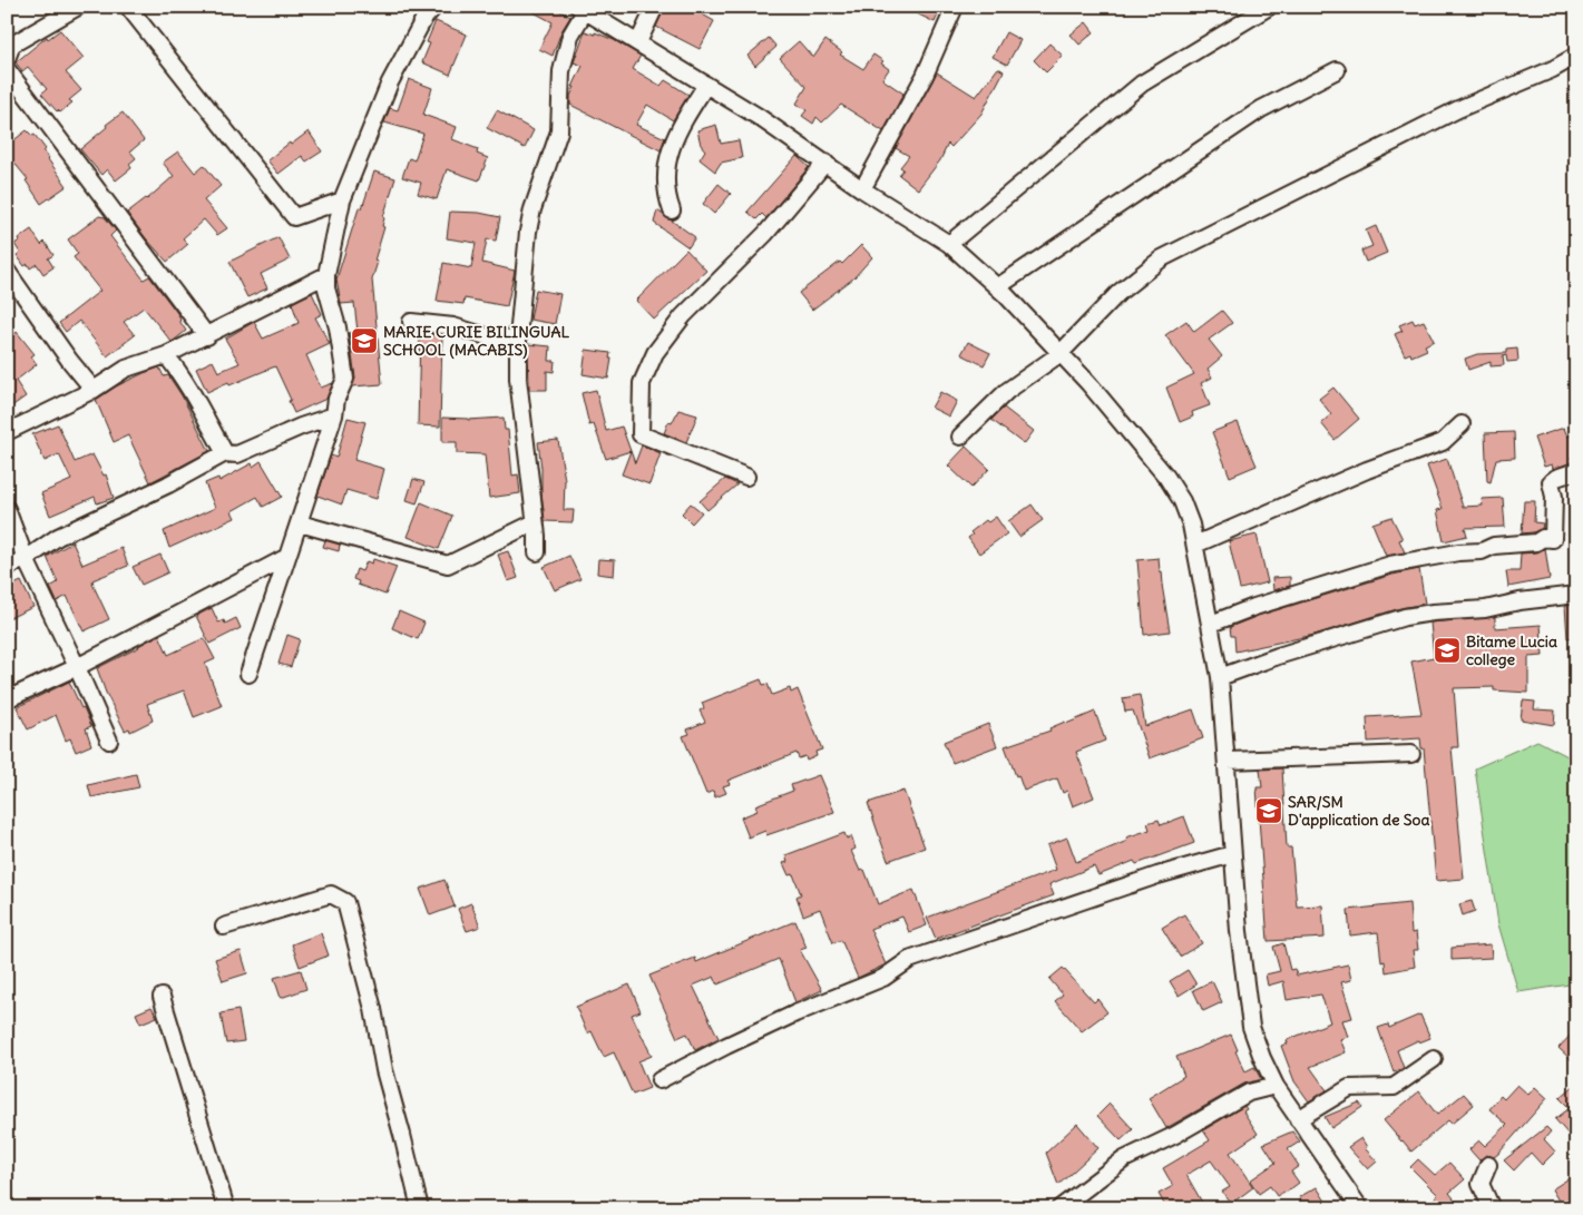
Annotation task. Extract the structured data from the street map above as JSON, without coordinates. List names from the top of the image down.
{
  "places": {
    "school or university": ["MARIE CURIE BILINGUAL SCHOOL (MACABIS)", "Bitame Lucia college", "SAR/SM D'application de Soa"]
  }
}
